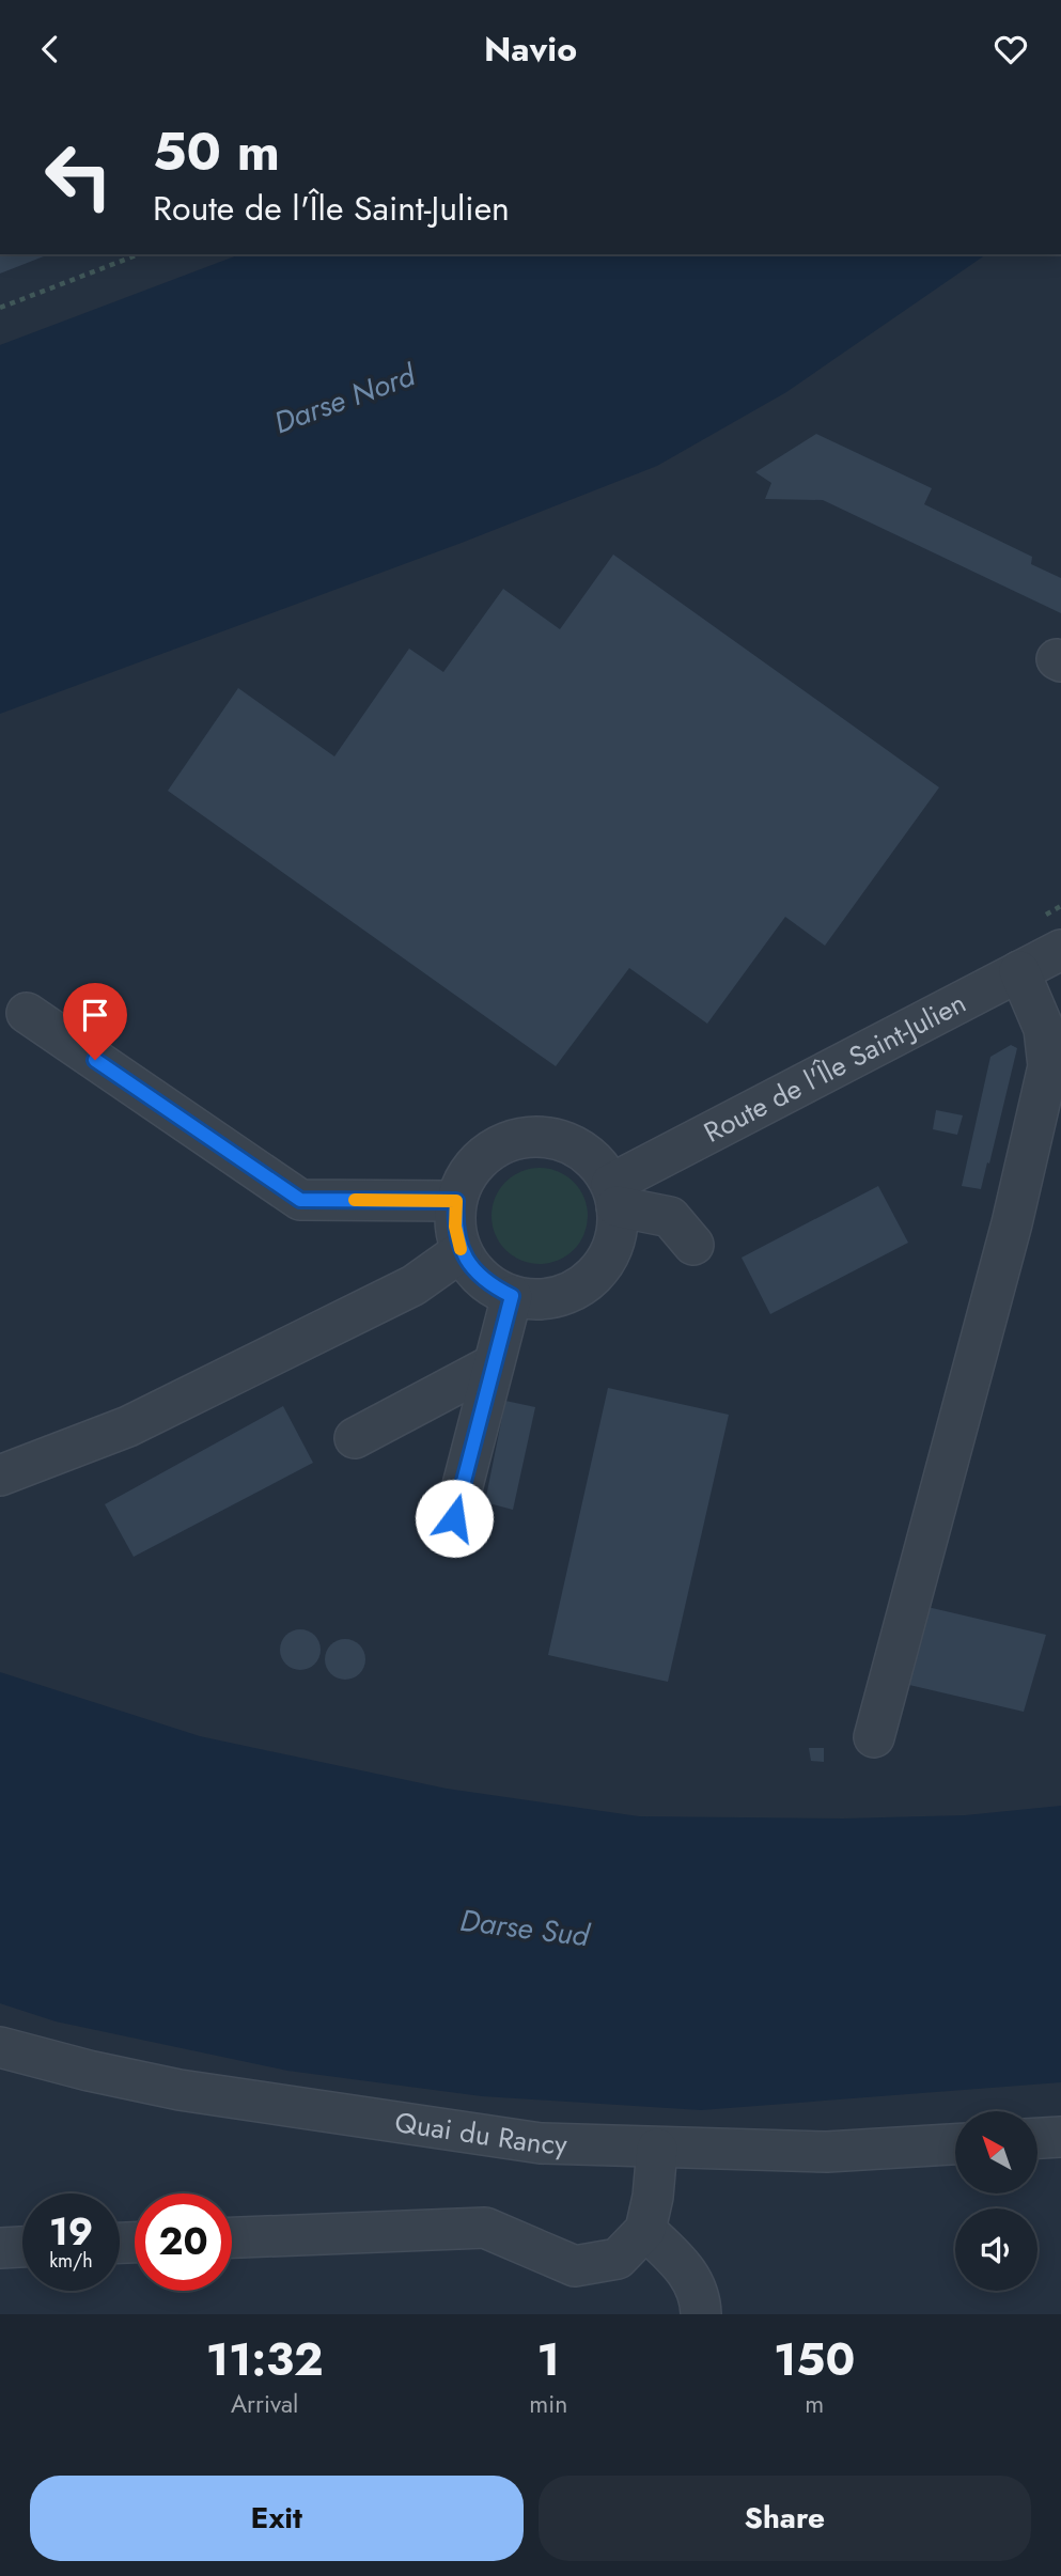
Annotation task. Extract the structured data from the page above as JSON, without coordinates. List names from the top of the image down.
{
  "streets": {
    "street": ["Route de l'Île Saint-Julien", "Quai du Rancy"]
  },
  "water": ["Darse Nord", "Darse Sud"],
  "north": "top left",
  "page": {
    "header": "Navio",
    "turn": ["50 m", "Route de l'Île Saint-Julien"],
    "speed": "19 km/h",
    "limit": "20",
    "eta": [
      "11:32",
      "Arrival",
      "1",
      "min",
      "150",
      "m"
    ],
    "buttons": ["Exit", "Share"]
  }
}
